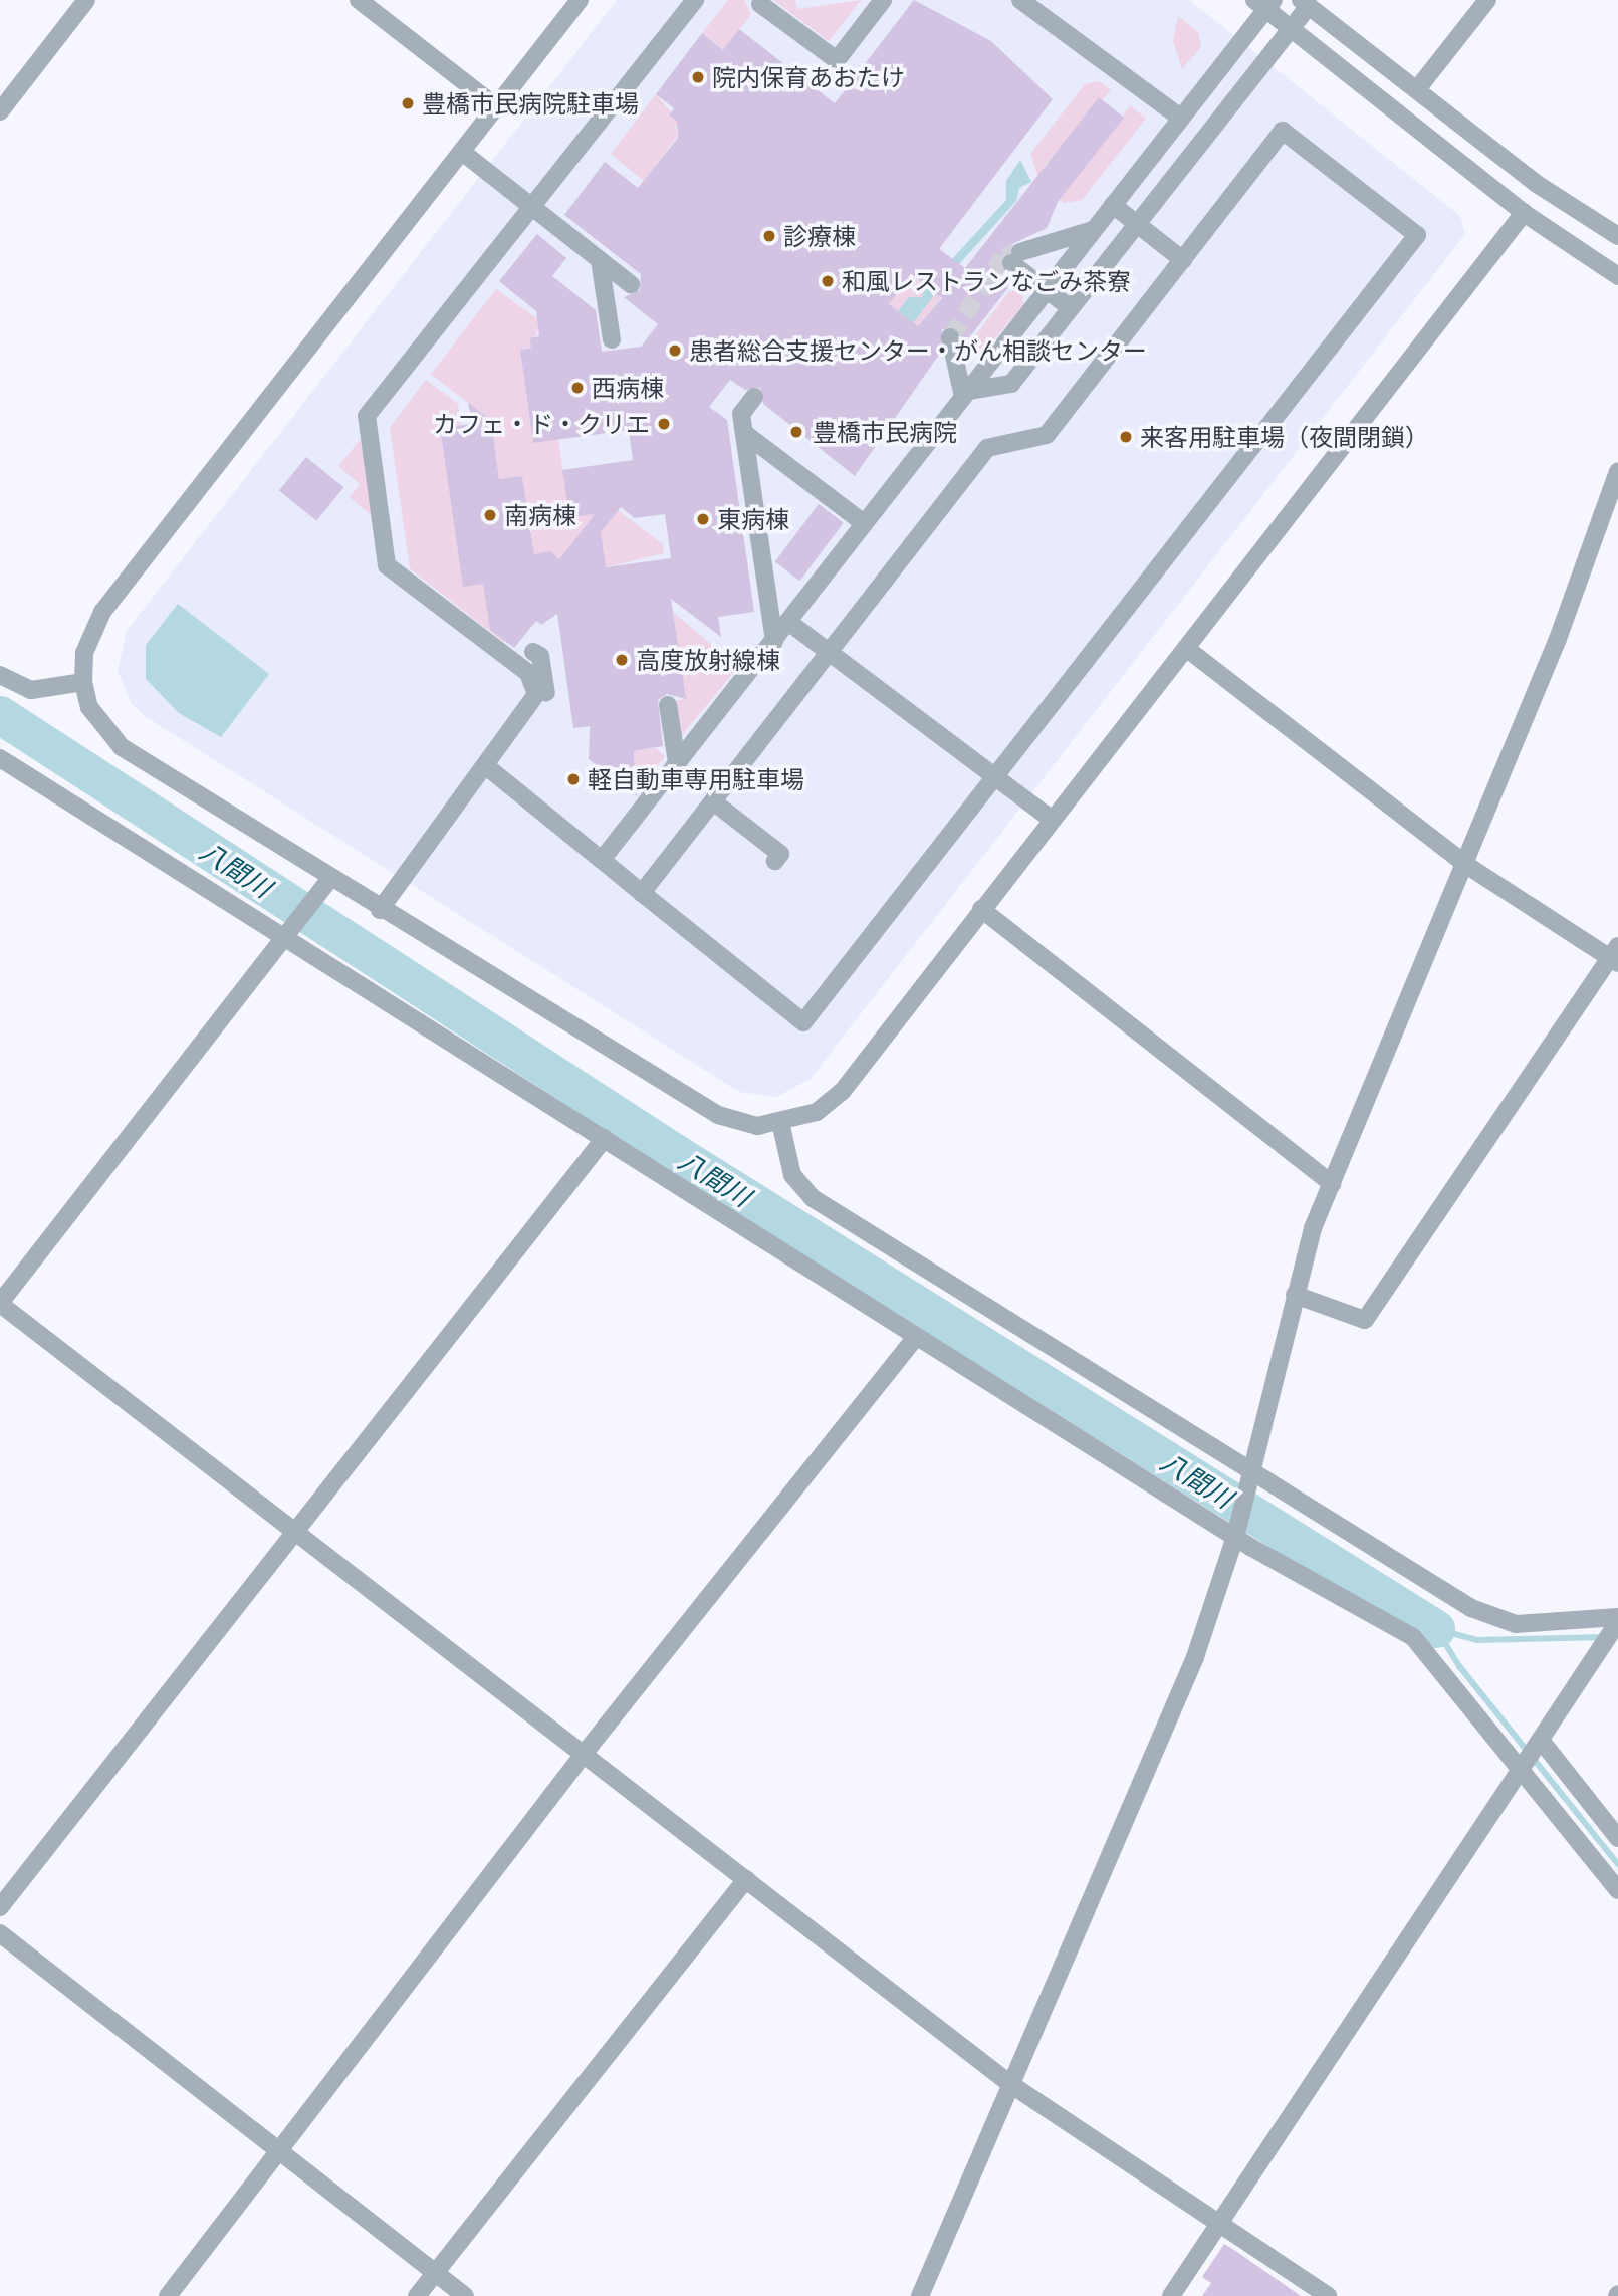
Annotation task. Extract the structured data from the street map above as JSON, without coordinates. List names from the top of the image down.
{
  "water": ["八間川"],
  "places": [
    "院内保育あおたけ",
    "豊橋市民病院駐車場",
    "診療棟",
    "和風レストランなごみ茶寮",
    "患者総合支援センター・がん相談センター",
    "西病棟",
    "カフェ・ド・クリエ",
    "豊橋市民病院",
    "来客用駐車場（夜間閉鎖）",
    "南病棟",
    "東病棟",
    "高度放射線棟",
    "軽自動車専用駐車場"
  ]
}
